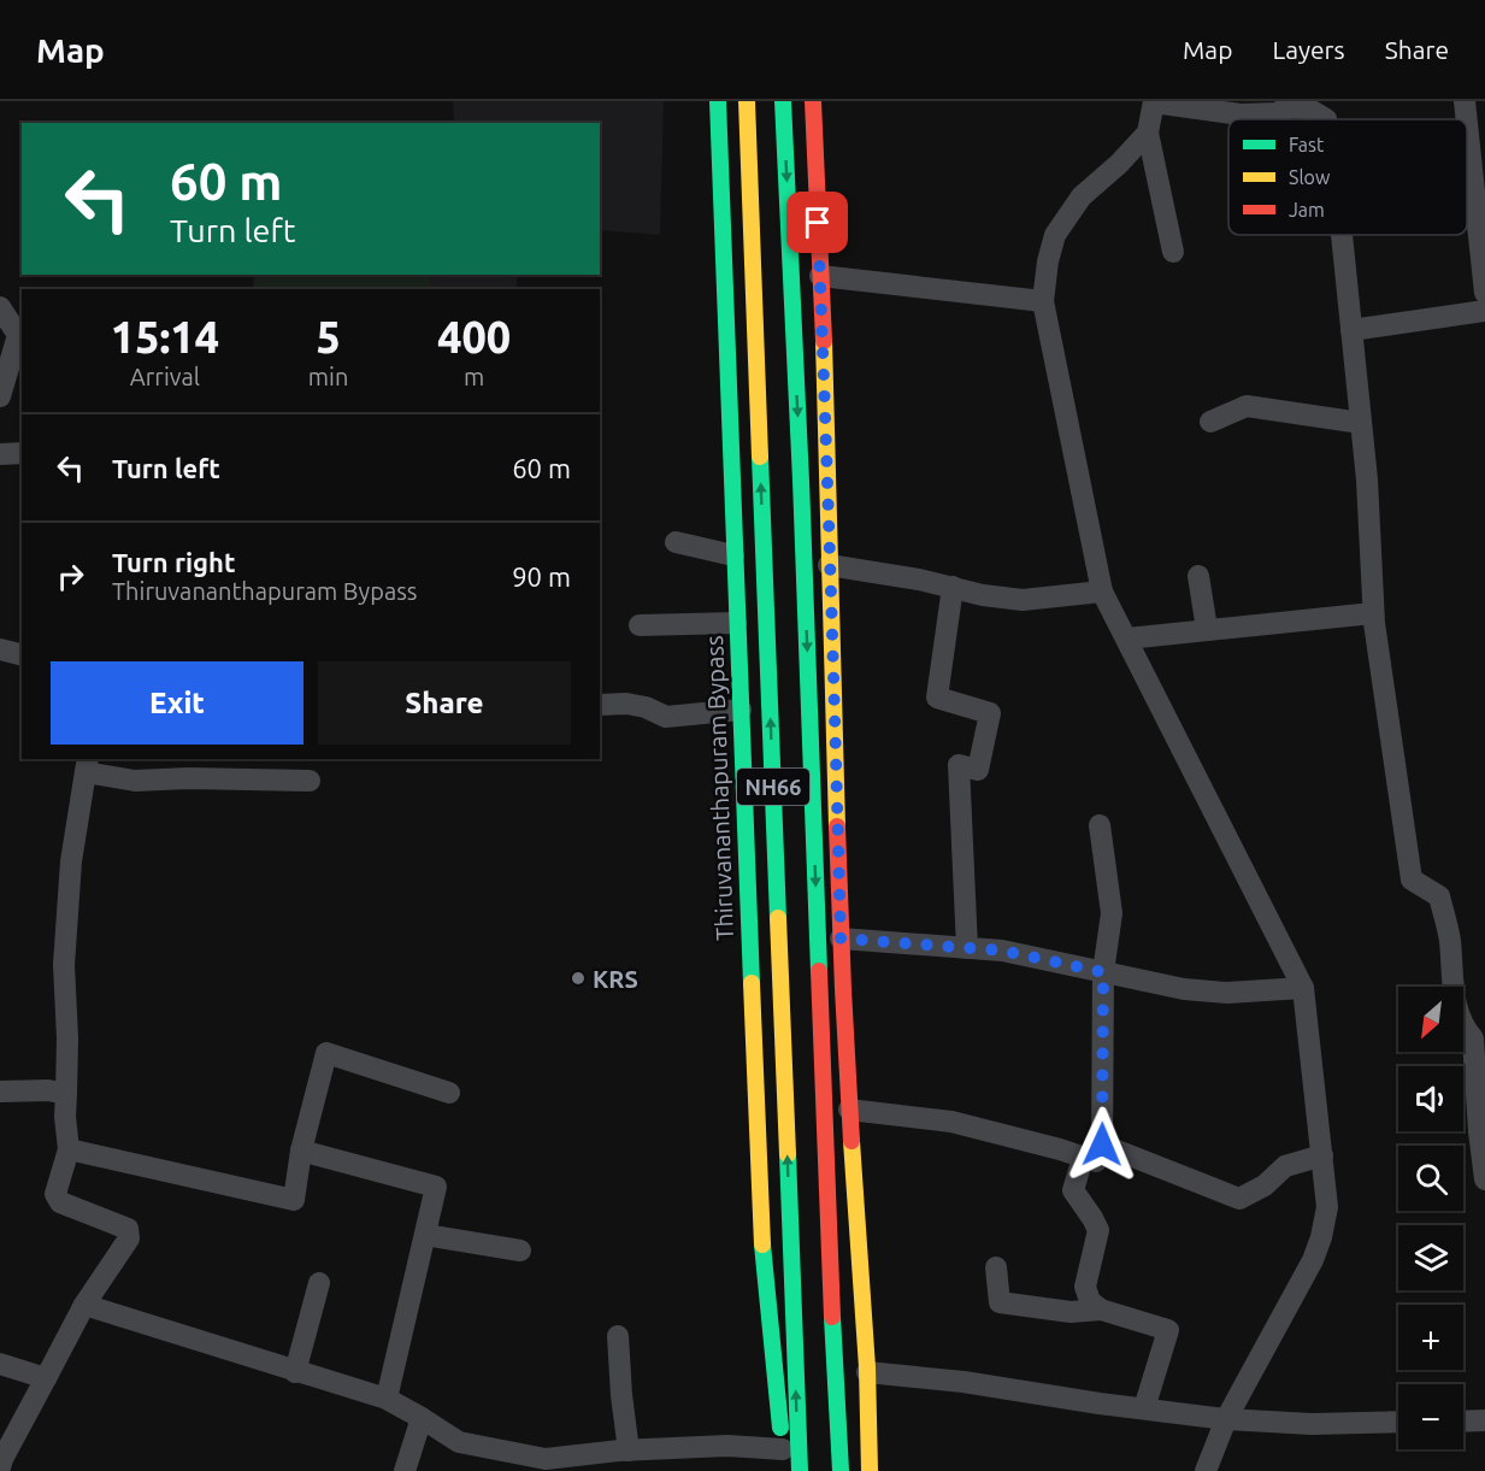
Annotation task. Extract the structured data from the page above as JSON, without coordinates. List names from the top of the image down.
{
  "streets": {
    "main road": ["NH66", "Thiruvananthapuram Bypass"]
  },
  "places": ["KRS"],
  "legend": ["Fast", "Slow", "Jam"],
  "north": "bottom left",
  "page": {
    "header": "Map",
    "nav": ["Map", "Layers", "Share"],
    "turn": ["60 m", "Turn left"],
    "eta": [
      "15:14",
      "Arrival",
      "5",
      "min",
      "400",
      "m"
    ],
    "list": [
      {
        "name": "Turn left",
        "value": "60 m"
      },
      {
        "name": "Turn right",
        "note": "Thiruvananthapuram Bypass",
        "value": "90 m"
      }
    ],
    "buttons": ["Exit", "Share"],
    "map_buttons": ["+", "−"]
  }
}
